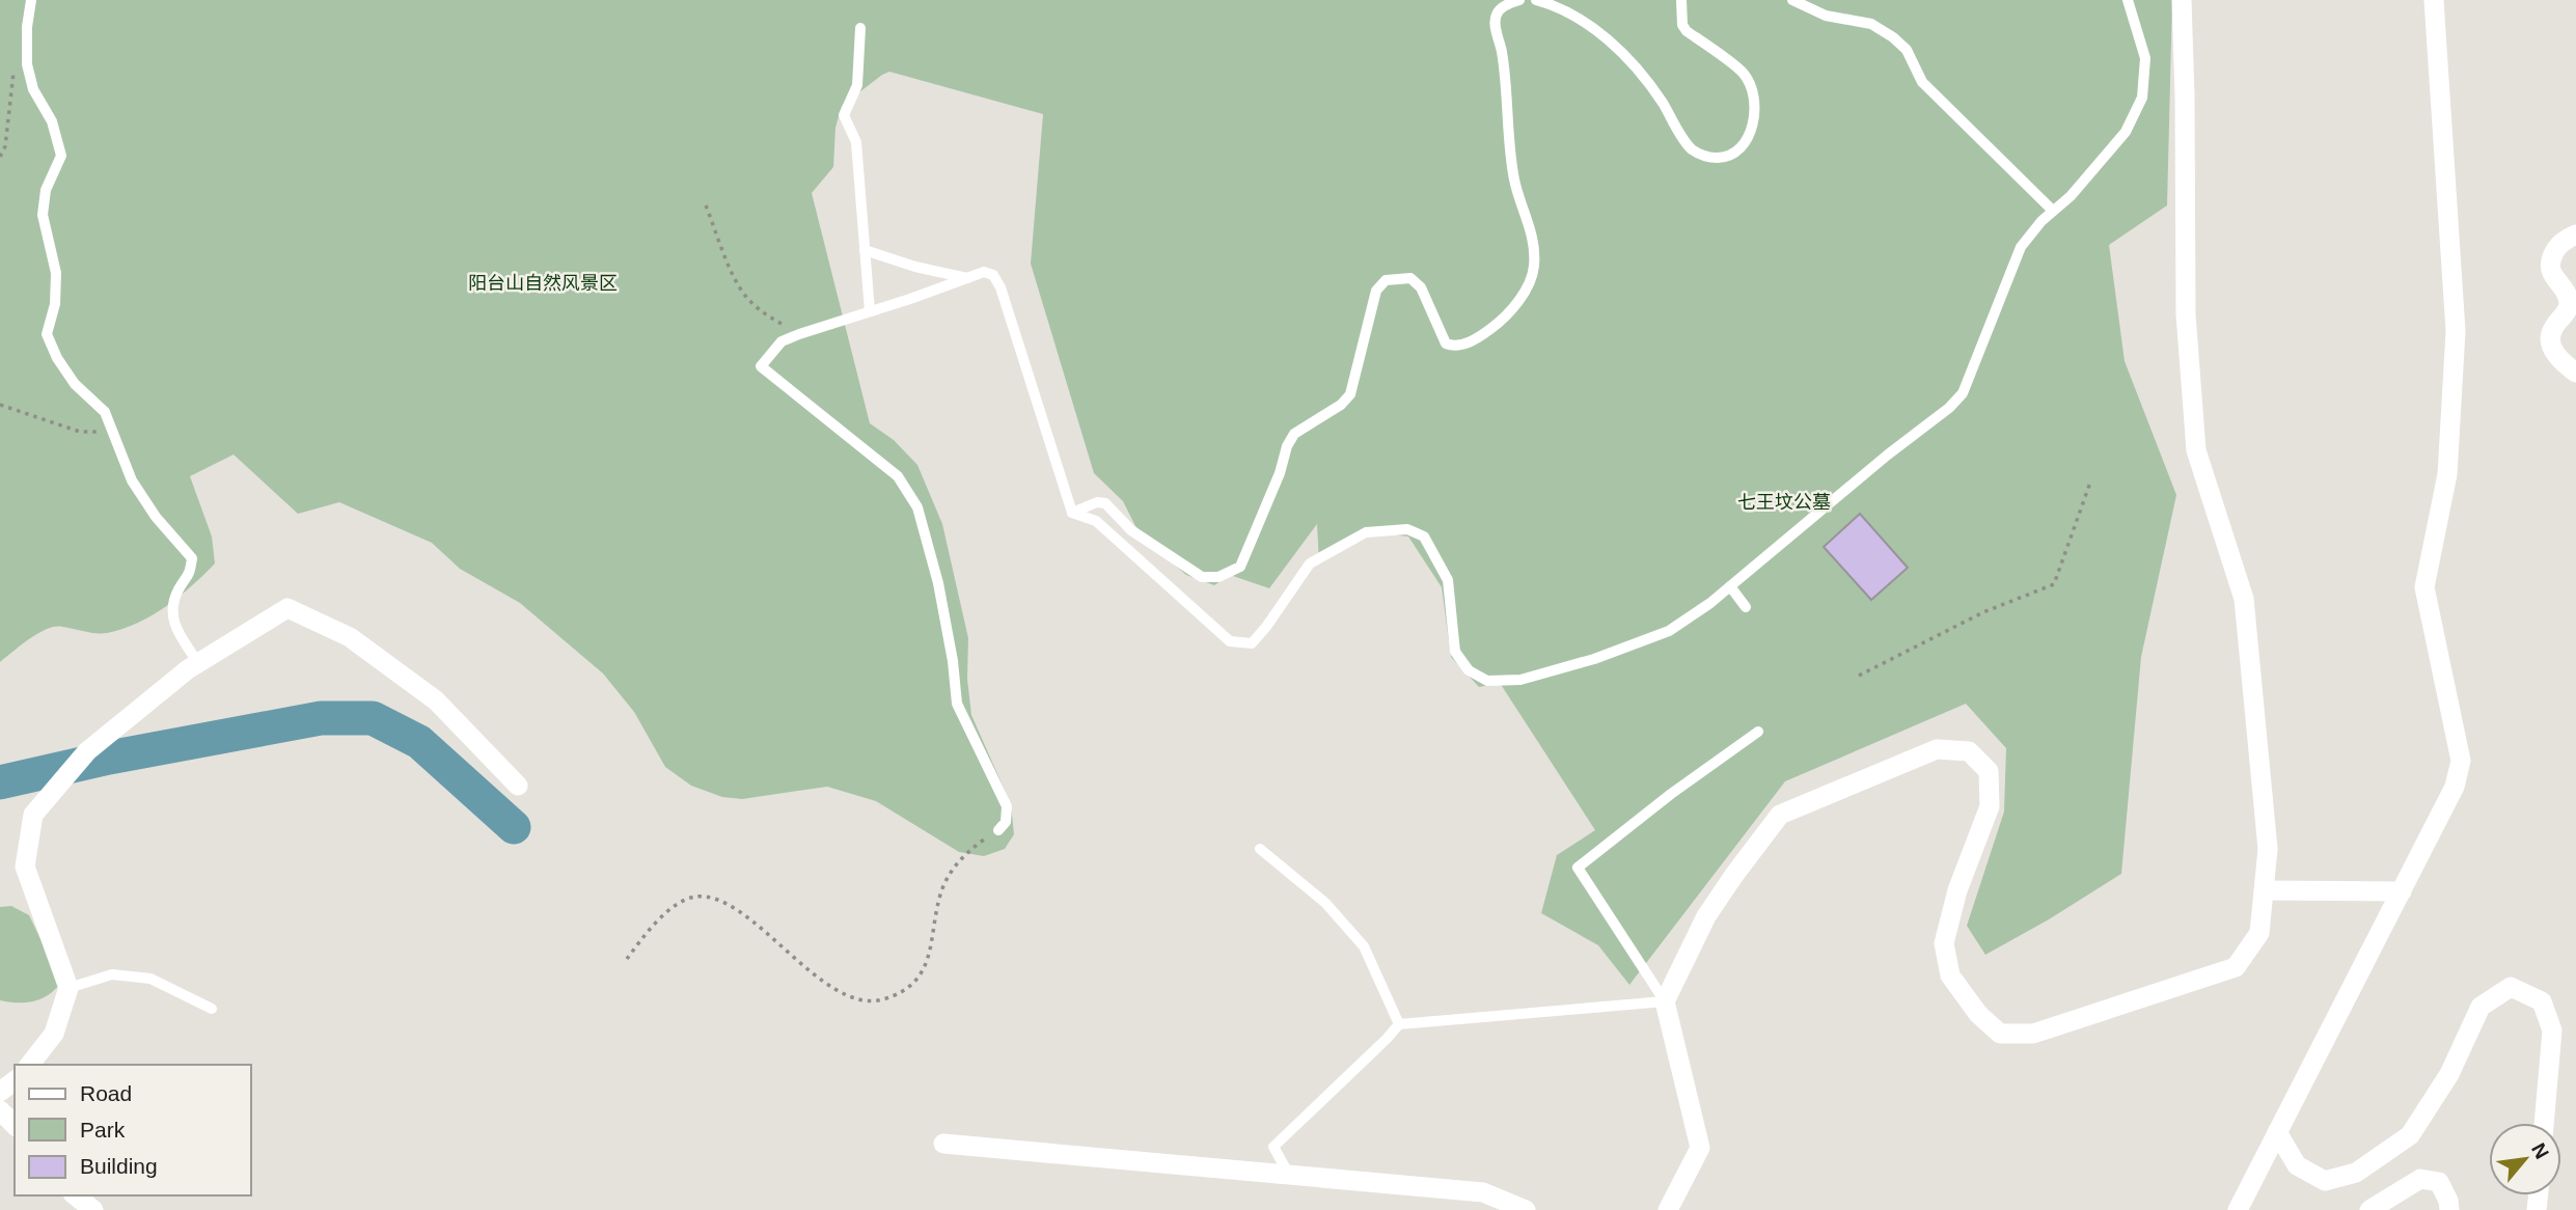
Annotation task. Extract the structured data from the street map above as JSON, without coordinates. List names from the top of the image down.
{
  "parks": ["阳台山自然风景区", "七王坟公墓"],
  "legend": ["Road", "Park", "Building"],
  "north": "top right"
}
